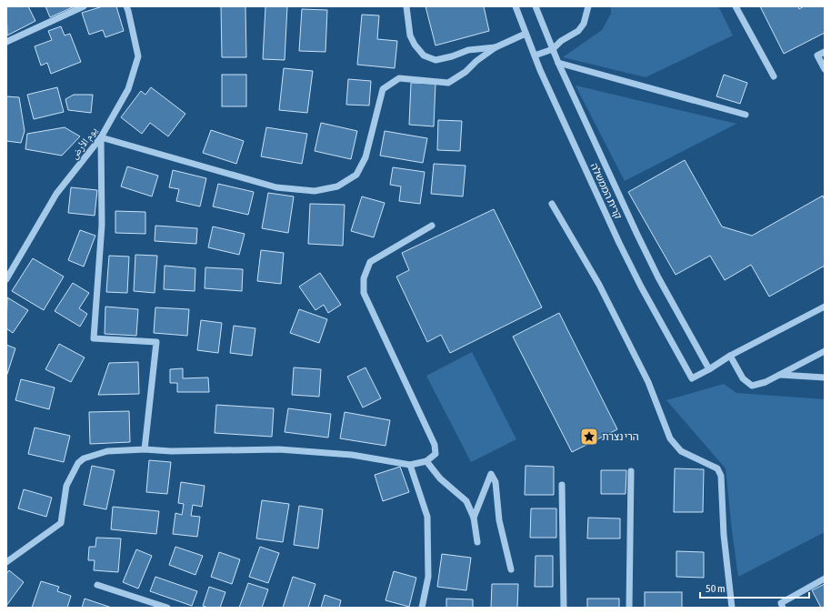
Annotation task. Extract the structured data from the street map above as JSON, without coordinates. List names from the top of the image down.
{
  "streets": {
    "street": ["يوم الأرض", "קרית הממשלה"]
  },
  "places": {
    "place": ["הרי נצרת"]
  },
  "scale_bar": "50 m"
}
